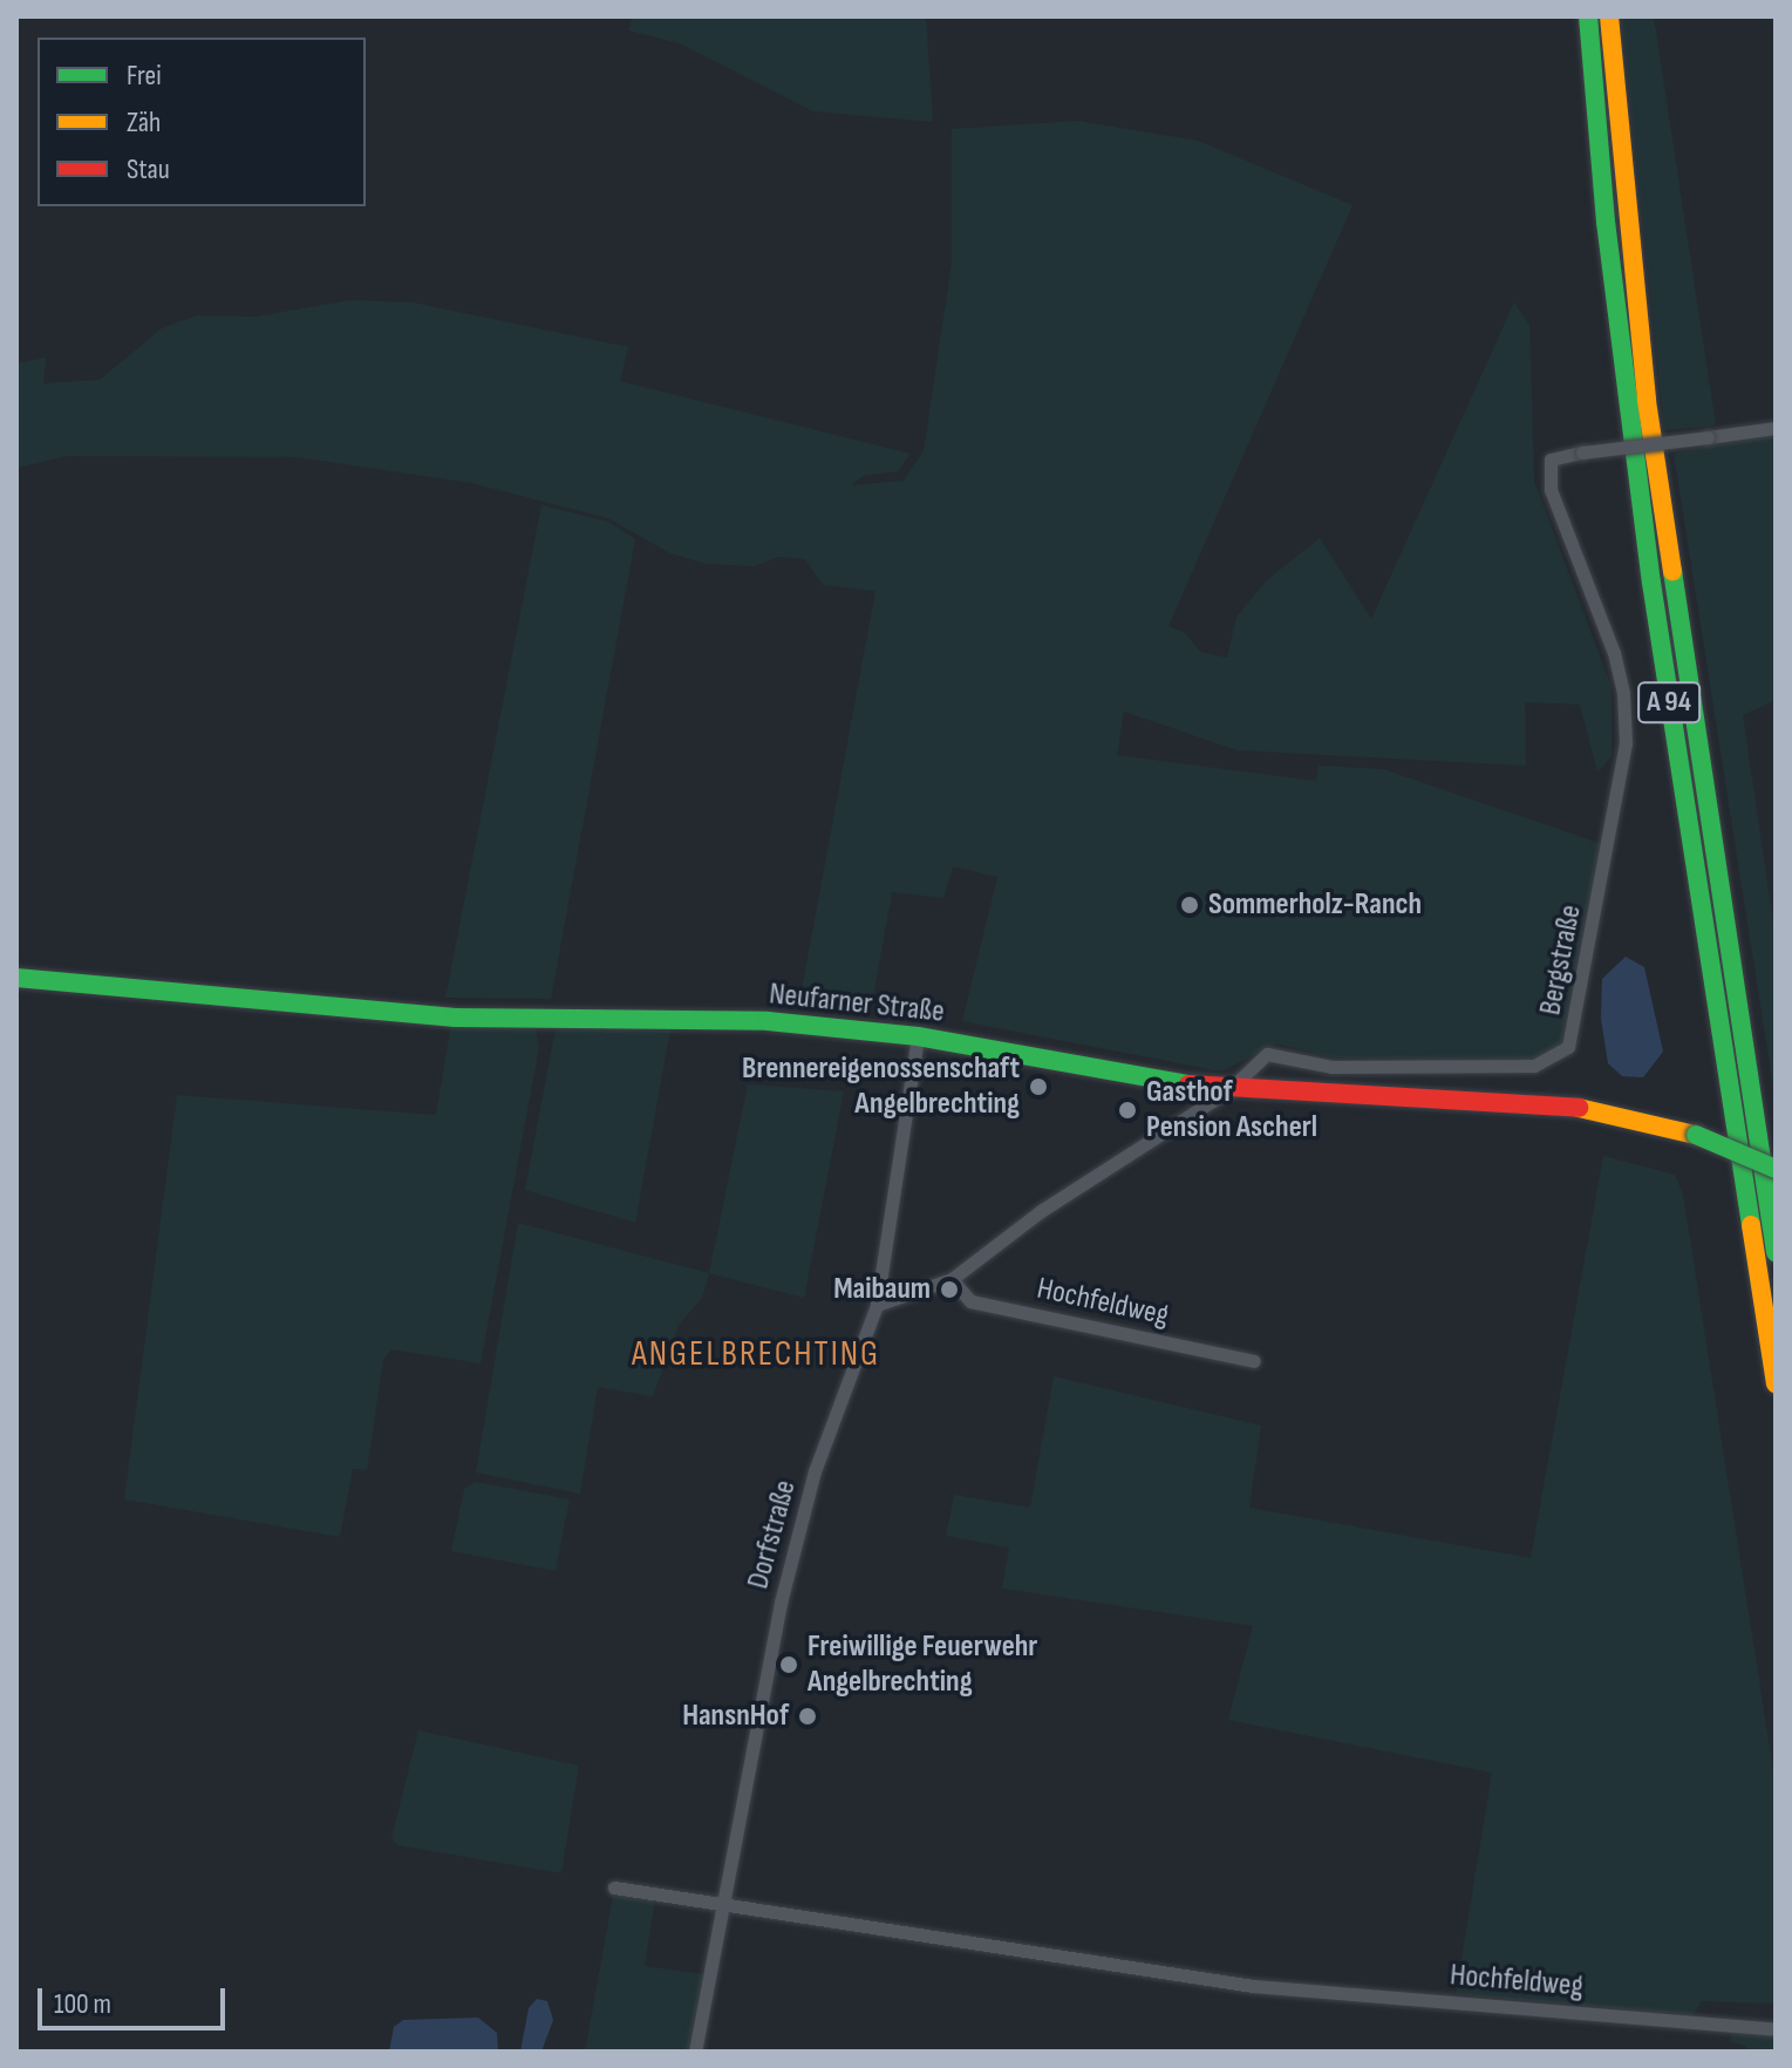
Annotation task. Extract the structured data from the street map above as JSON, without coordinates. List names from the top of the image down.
{
  "streets": {
    "main road": ["A 94", "Neufarner Straße"],
    "street": ["Bergstraße", "Hochfeldweg", "Dorfstraße"]
  },
  "crossings": [
    ["Bergstraße", "Neufarner Straße"],
    ["Bergstraße", "Hochfeldweg"],
    ["Bergstraße", "Dorfstraße"],
    ["Neufarner Straße", "Dorfstraße"],
    ["Hochfeldweg", "Dorfstraße"]
  ],
  "districts": ["ANGELBRECHTING"],
  "places": [
    "Sommerholz-Ranch",
    "Brennereigenossenschaft Angelbrechting",
    "Gasthof Pension Ascherl",
    "Maibaum",
    "Freiwillige Feuerwehr Angelbrechting",
    "HansnHof"
  ],
  "legend": ["Frei", "Zäh", "Stau"],
  "scale_bar": "100 m"
}
